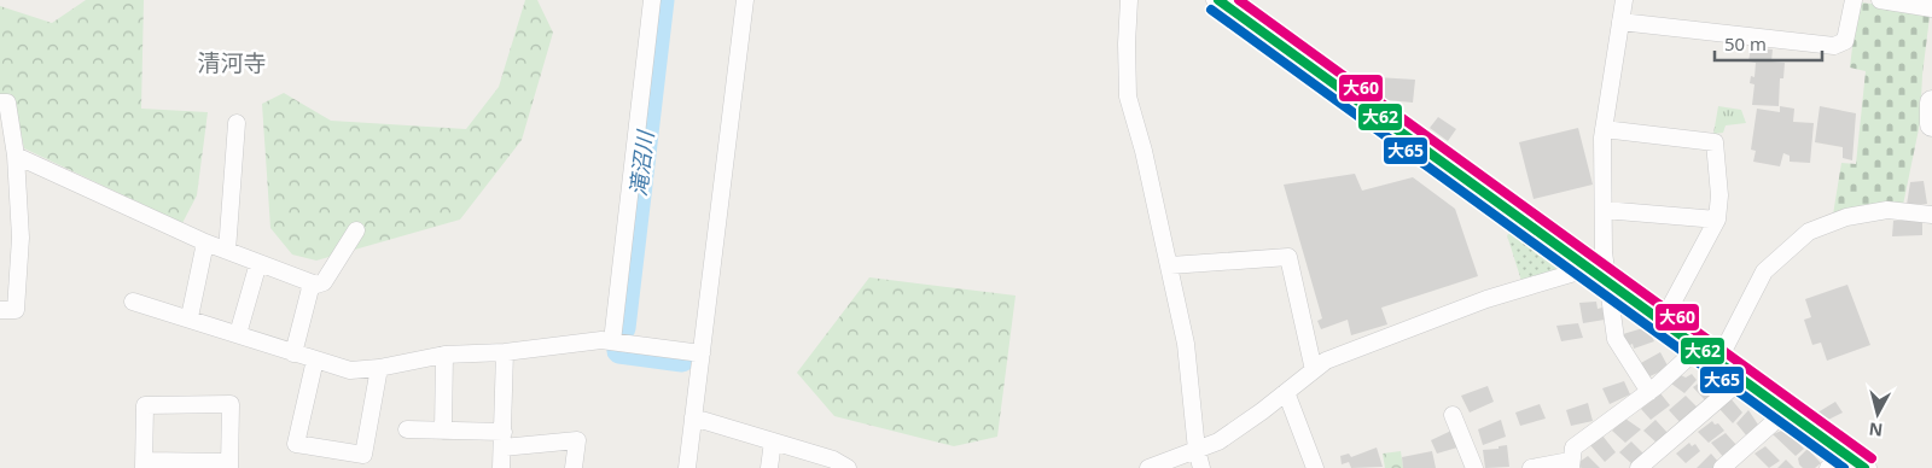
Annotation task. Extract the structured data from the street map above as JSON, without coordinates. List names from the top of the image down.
{
  "districts": ["清河寺"],
  "water": ["滝沼川"],
  "lines": ["transit line 大62", "transit line 大60", "transit line 大65"],
  "scale_bar": "50 m",
  "north": "bottom"
}
